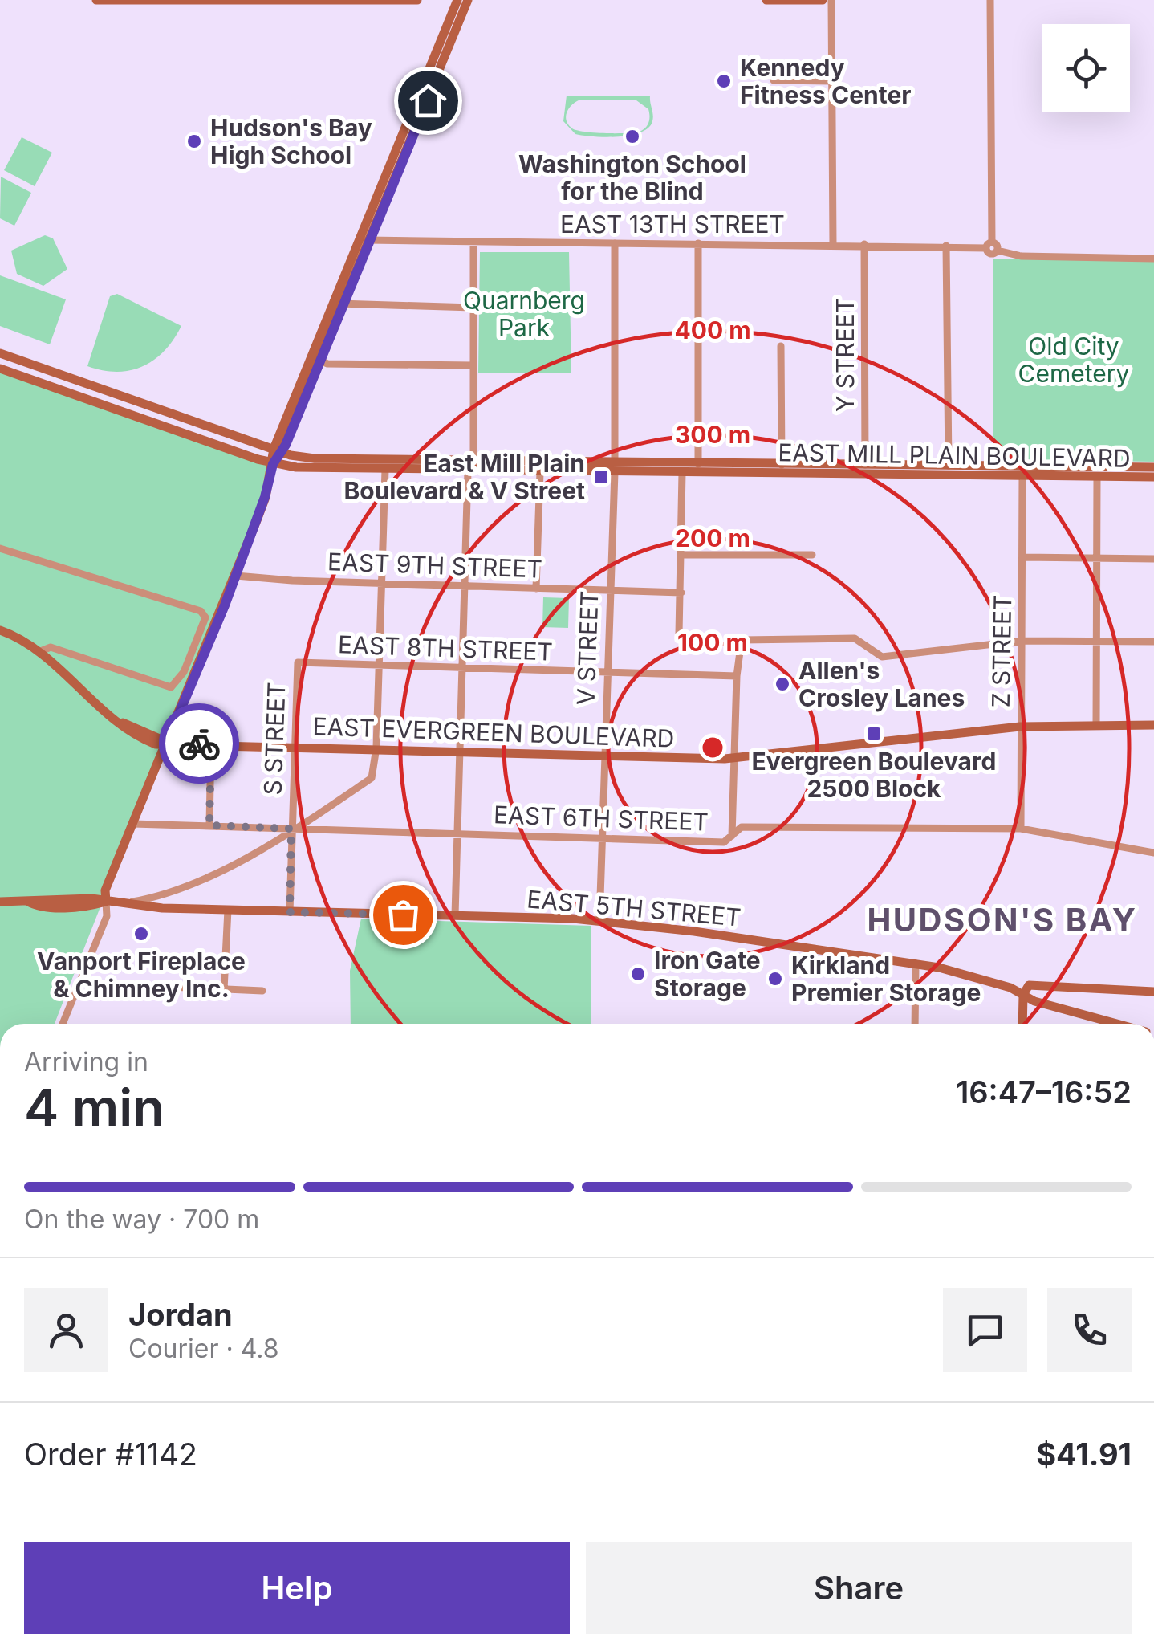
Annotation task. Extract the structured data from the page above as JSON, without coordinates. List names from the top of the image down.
{
  "streets": {
    "street": [
      "EAST 13TH STREET",
      "Y STREET",
      "EAST MILL PLAIN BOULEVARD",
      "EAST 9TH STREET",
      "EAST 8TH STREET",
      "V STREET",
      "Z STREET",
      "EAST EVERGREEN BOULEVARD",
      "S STREET",
      "EAST 6TH STREET",
      "EAST 5TH STREET"
    ]
  },
  "crossings": [
    ["EAST 13TH STREET", "Y STREET"],
    ["EAST 13TH STREET", "V STREET"],
    ["Y STREET", "EAST MILL PLAIN BOULEVARD"],
    ["EAST MILL PLAIN BOULEVARD", "V STREET"],
    ["EAST MILL PLAIN BOULEVARD", "Z STREET"],
    ["EAST 9TH STREET", "V STREET"],
    ["EAST 8TH STREET", "V STREET"],
    ["EAST 8TH STREET", "S STREET"],
    ["V STREET", "EAST EVERGREEN BOULEVARD"],
    ["V STREET", "EAST 6TH STREET"],
    ["V STREET", "EAST 5TH STREET"],
    ["Z STREET", "EAST EVERGREEN BOULEVARD"],
    ["Z STREET", "EAST 6TH STREET"],
    ["EAST EVERGREEN BOULEVARD", "S STREET"],
    ["S STREET", "EAST 6TH STREET"],
    ["S STREET", "EAST 5TH STREET"]
  ],
  "districts": ["HUDSON'S BAY"],
  "parks": ["Quarnberg Park", "Old City Cemetery"],
  "places": {
    "other": [
      "Kennedy Fitness Center",
      "Washington School for the Blind",
      "Hudson's Bay High School",
      "Allen's Crosley Lanes",
      "Vanport Fireplace & Chimney Inc.",
      "Iron Gate Storage",
      "Kirkland Premier Storage"
    ],
    "transit": ["East Mill Plain Boulevard & V Street", "Evergreen Boulevard 2500 Block"]
  },
  "page": {
    "heading": ["4 min", "Arriving in", "16:47–16:52"],
    "panel": [
      "Jordan",
      "Courier · 4.8",
      "Order #1142",
      "$41.91"
    ],
    "bar": "On the way · 700 m",
    "buttons": ["Help", "Share"]
  },
  "rings": [
    "400 m",
    "300 m",
    "200 m",
    "100 m"
  ]
}
